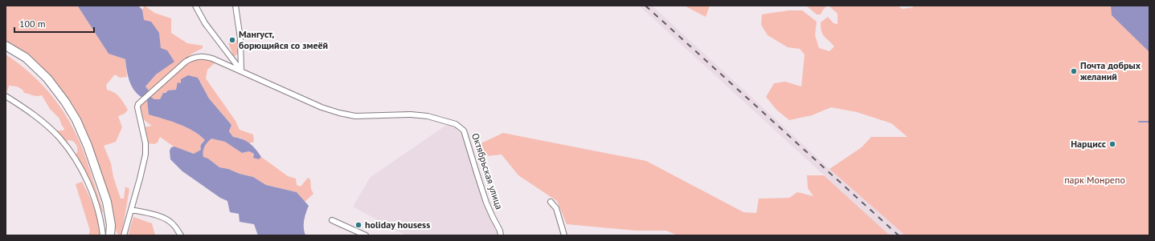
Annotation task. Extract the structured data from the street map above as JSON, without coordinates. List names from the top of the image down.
{
  "streets": {
    "street": ["Октябрьская улица"]
  },
  "parks": ["парк Монрепо"],
  "places": [
    "Мангуст, борющийся со змеёй",
    "Почта добрых желаний",
    "Нарцисс",
    "holiday housess"
  ],
  "scale_bar": "100 m"
}
